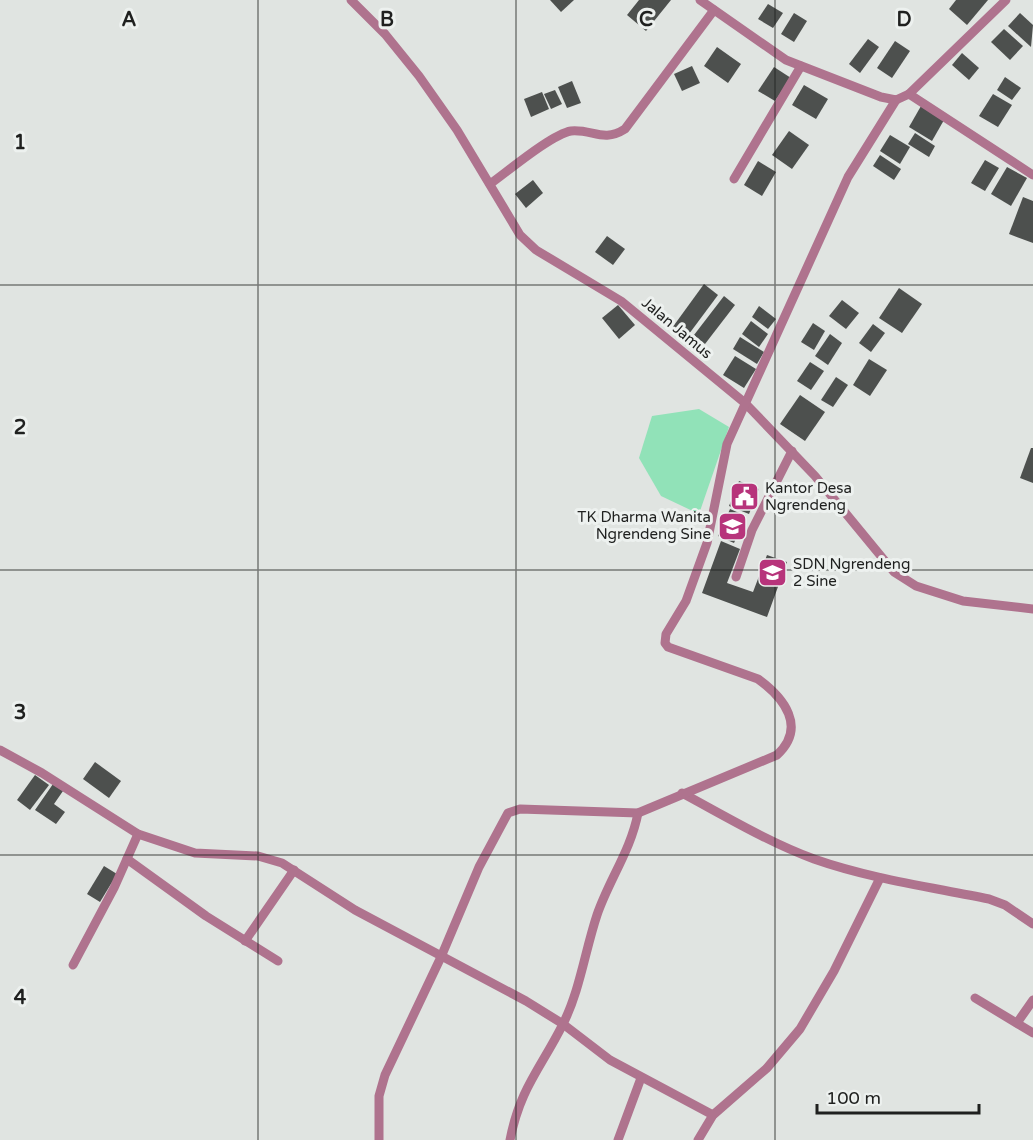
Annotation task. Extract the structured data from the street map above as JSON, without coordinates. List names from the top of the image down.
{
  "streets": {
    "street": ["Jalan Jamus"]
  },
  "places": {
    "public building": ["Kantor Desa Ngrendeng"],
    "school or university": ["TK Dharma Wanita Ngrendeng Sine", "SDN Ngrendeng 2 Sine"]
  },
  "scale_bar": "100 m",
  "grid": {
    "columns": [
      "A",
      "B",
      "C",
      "D"
    ],
    "rows": [
      "1",
      "2",
      "3",
      "4"
    ]
  }
}
